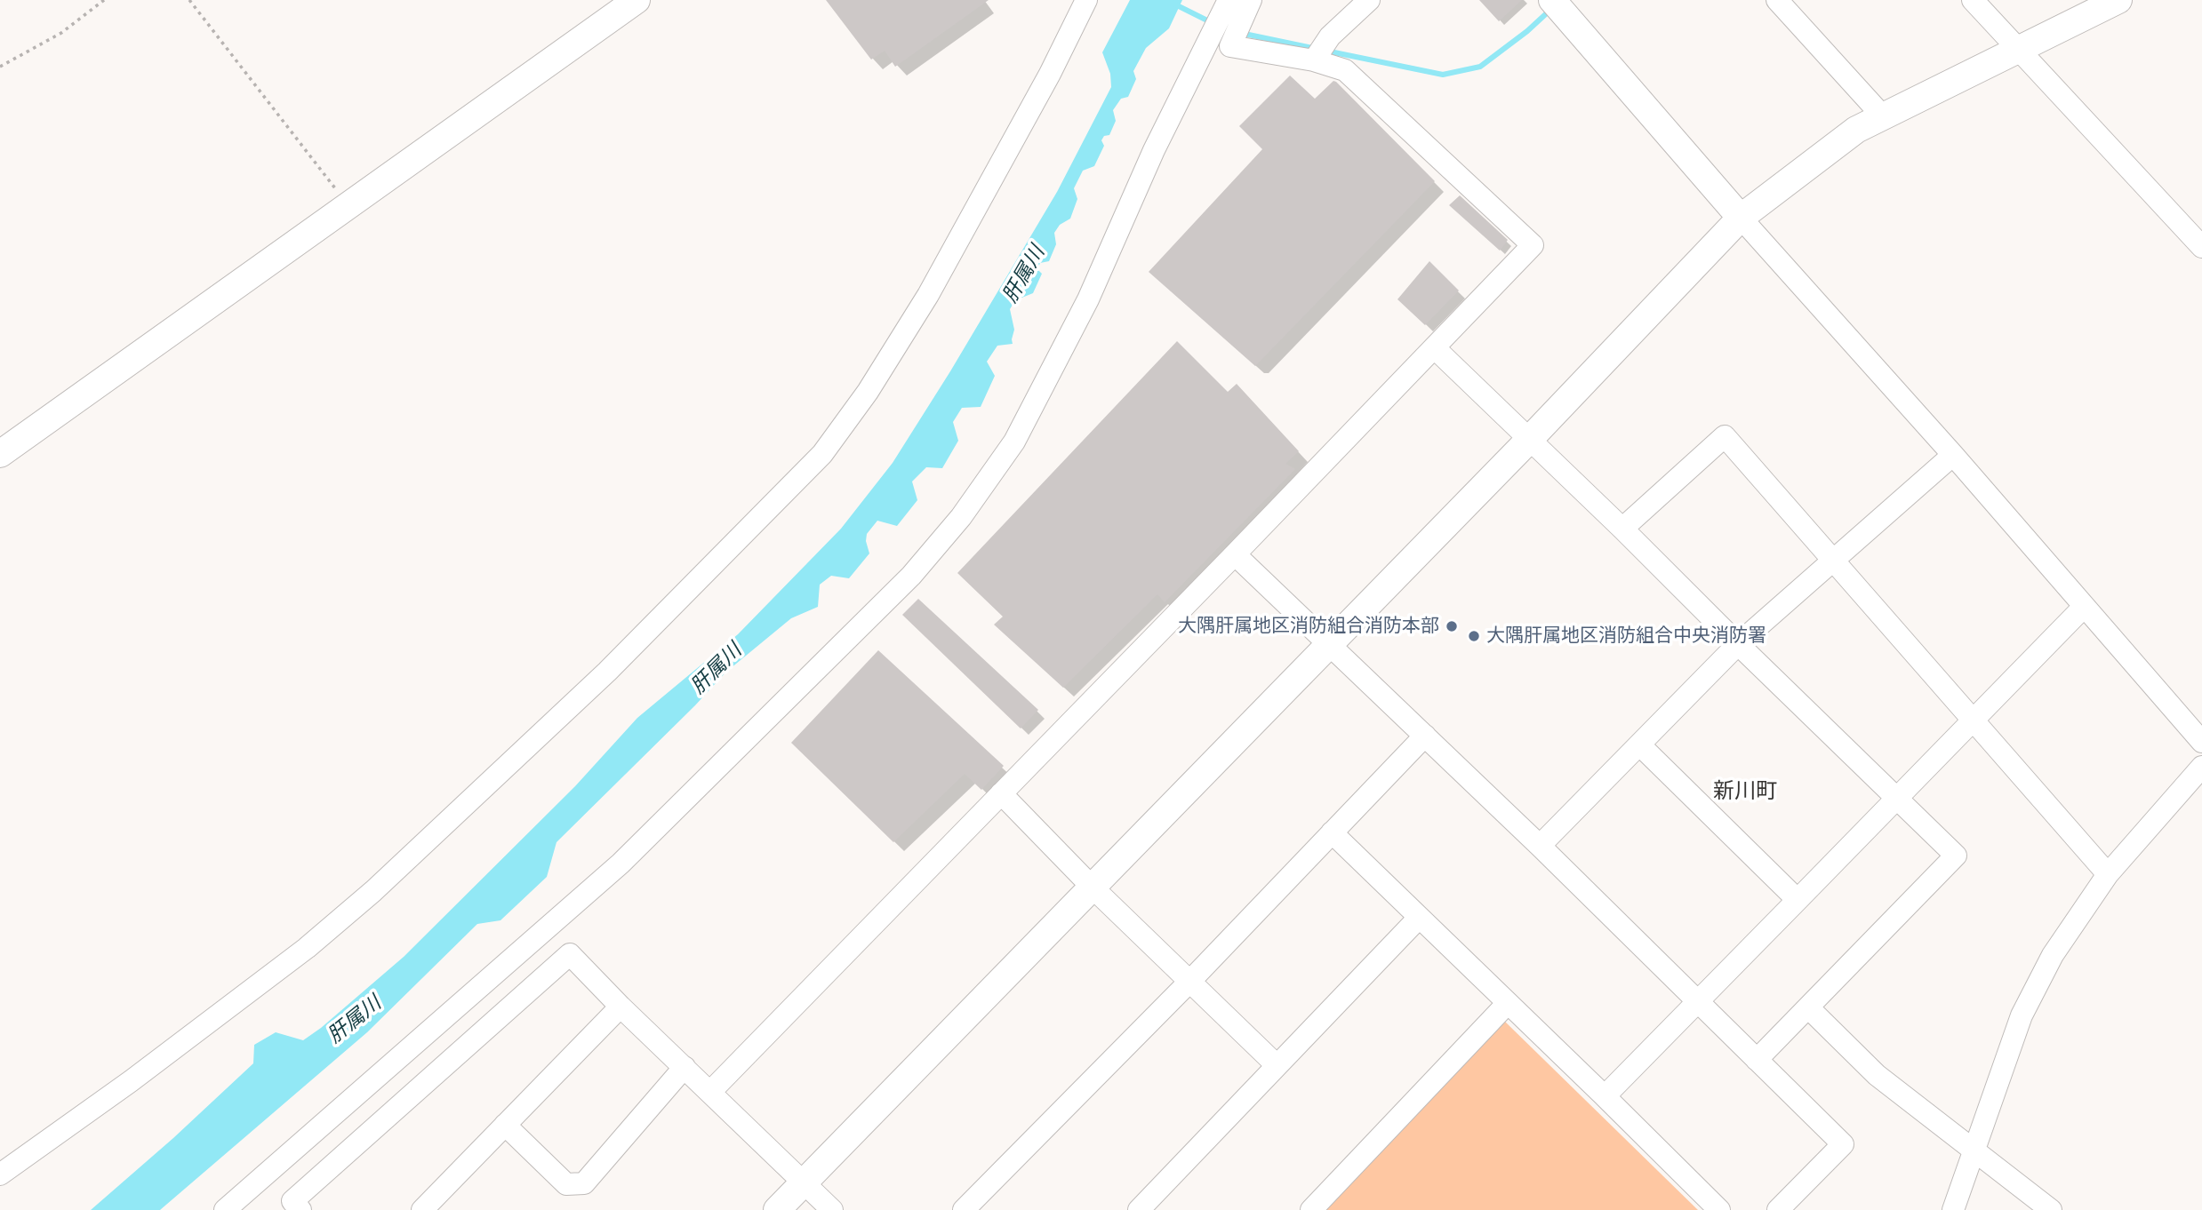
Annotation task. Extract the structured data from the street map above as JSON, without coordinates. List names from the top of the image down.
{
  "districts": ["新川町"],
  "water": ["肝属川"],
  "places": ["大隅肝属地区消防組合消防本部", "大隅肝属地区消防組合中央消防署"]
}
